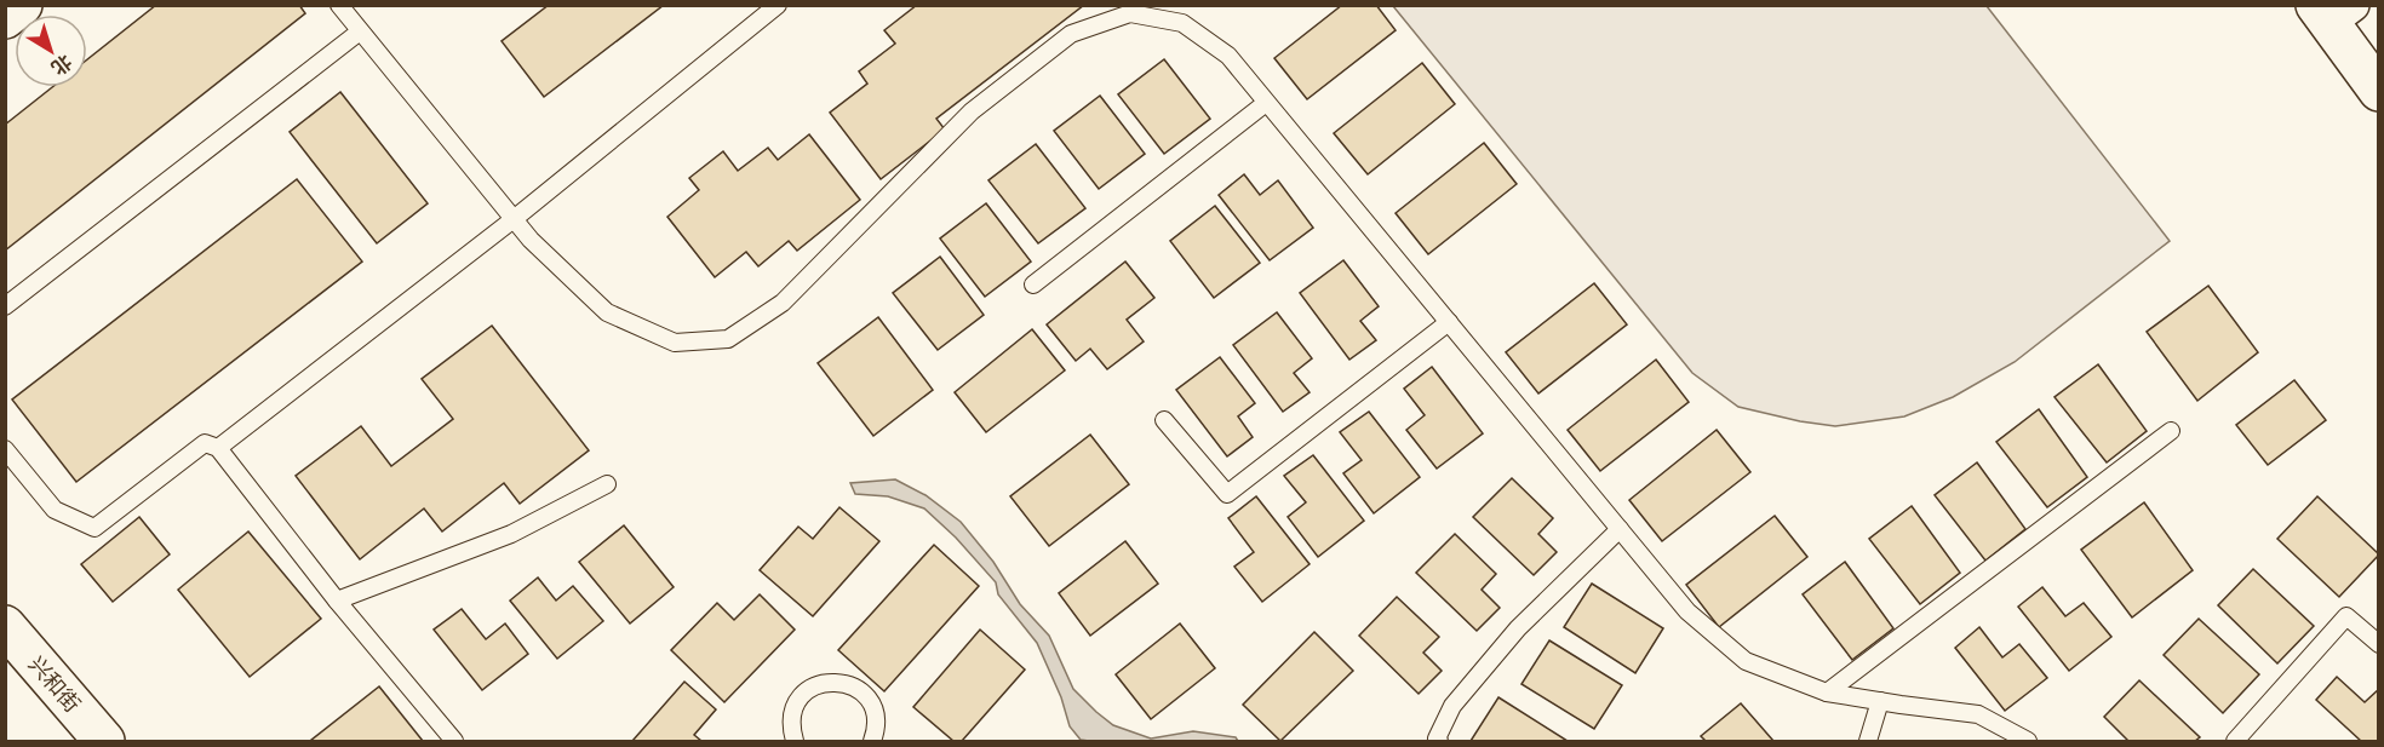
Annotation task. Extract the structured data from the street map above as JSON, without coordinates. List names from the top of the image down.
{
  "streets": {
    "street": ["兴和街"]
  },
  "north": "bottom right"
}
